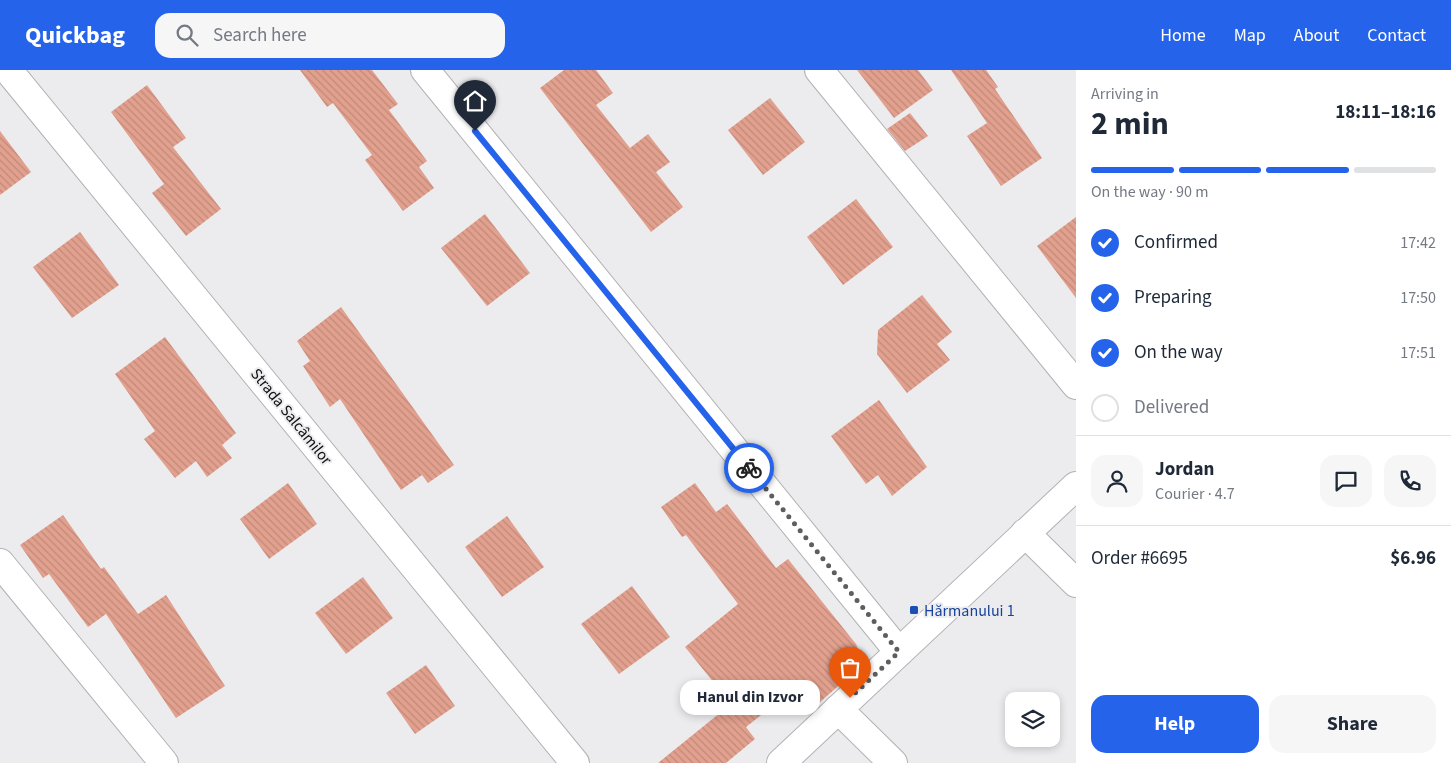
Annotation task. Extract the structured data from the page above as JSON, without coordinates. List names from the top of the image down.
{
  "streets": {
    "street": ["Strada Salcâmilor"]
  },
  "places": {
    "transit": ["Hărmanului 1"],
    "other": ["Hanul din Izvor"]
  },
  "page": {
    "header": "Quickbag",
    "search": "Search here",
    "nav": [
      "Home",
      "Map",
      "About",
      "Contact"
    ],
    "heading": ["2 min", "Arriving in", "18:11–18:16"],
    "panel": [
      "Jordan",
      "Courier · 4.7",
      "Order #6695",
      "$6.96"
    ],
    "bar": "On the way · 90 m",
    "list": [
      ["Confirmed", "17:42"],
      ["Preparing", "17:50"],
      ["On the way", "17:51"],
      "Delivered"
    ],
    "bubble": "Hanul din Izvor",
    "buttons": ["Help", "Share"]
  }
}
